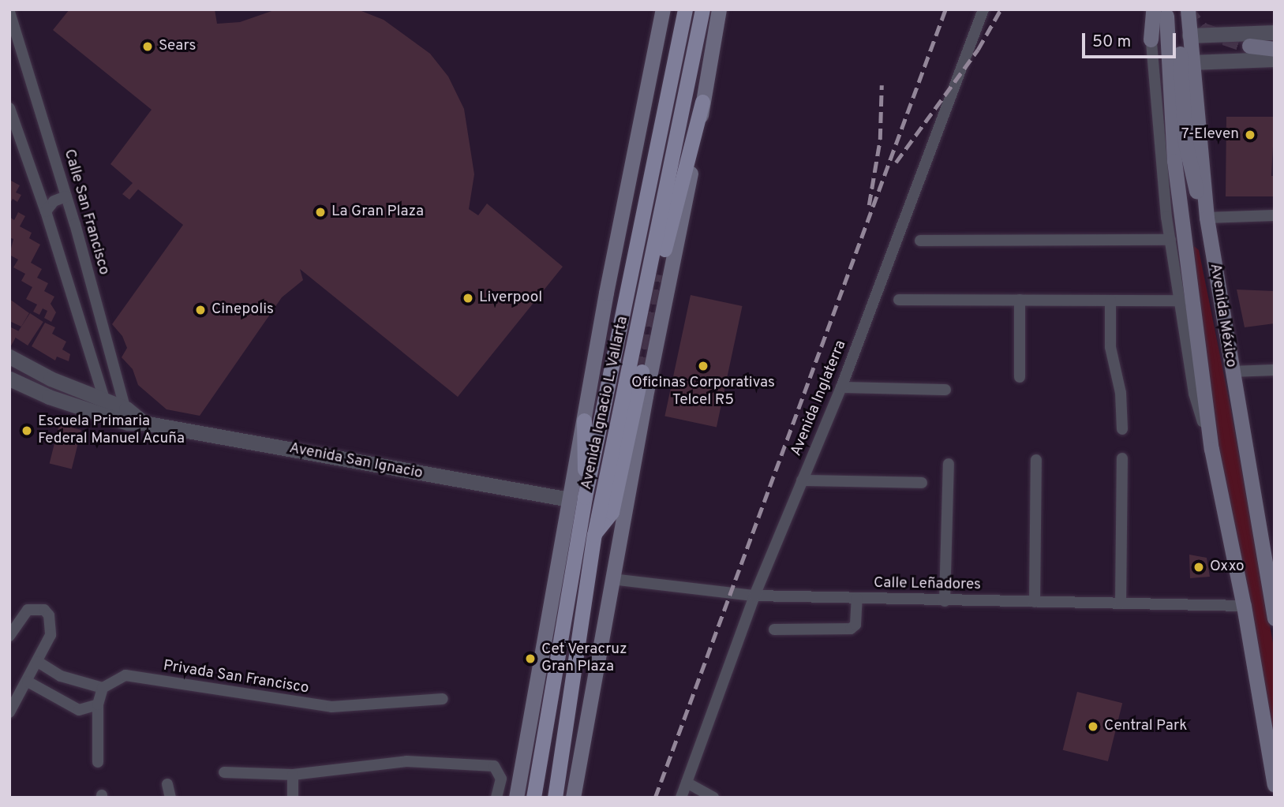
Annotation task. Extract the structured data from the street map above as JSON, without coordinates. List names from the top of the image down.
{
  "streets": {
    "main road": ["Avenida México", "Avenida Ignacio L. Vallarta"],
    "street": [
      "Calle San Francisco",
      "Avenida Inglaterra",
      "Avenida San Ignacio",
      "Calle Leñadores",
      "Privada San Francisco"
    ]
  },
  "crossings": [
    ["Calle San Francisco", "Avenida San Ignacio"],
    ["Avenida México", "Calle Leñadores"],
    ["Avenida Inglaterra", "Calle Leñadores"],
    ["Avenida Ignacio L. Vallarta", "Avenida San Ignacio"]
  ],
  "places": [
    "Sears",
    "7-Eleven",
    "La Gran Plaza",
    "Liverpool",
    "Cinepolis",
    "Oficinas Corporativas Telcel R5",
    "Escuela Primaria Federal Manuel Acuña",
    "Oxxo",
    "Cet Veracruz Gran Plaza",
    "Central Park"
  ],
  "scale_bar": "50 m"
}
